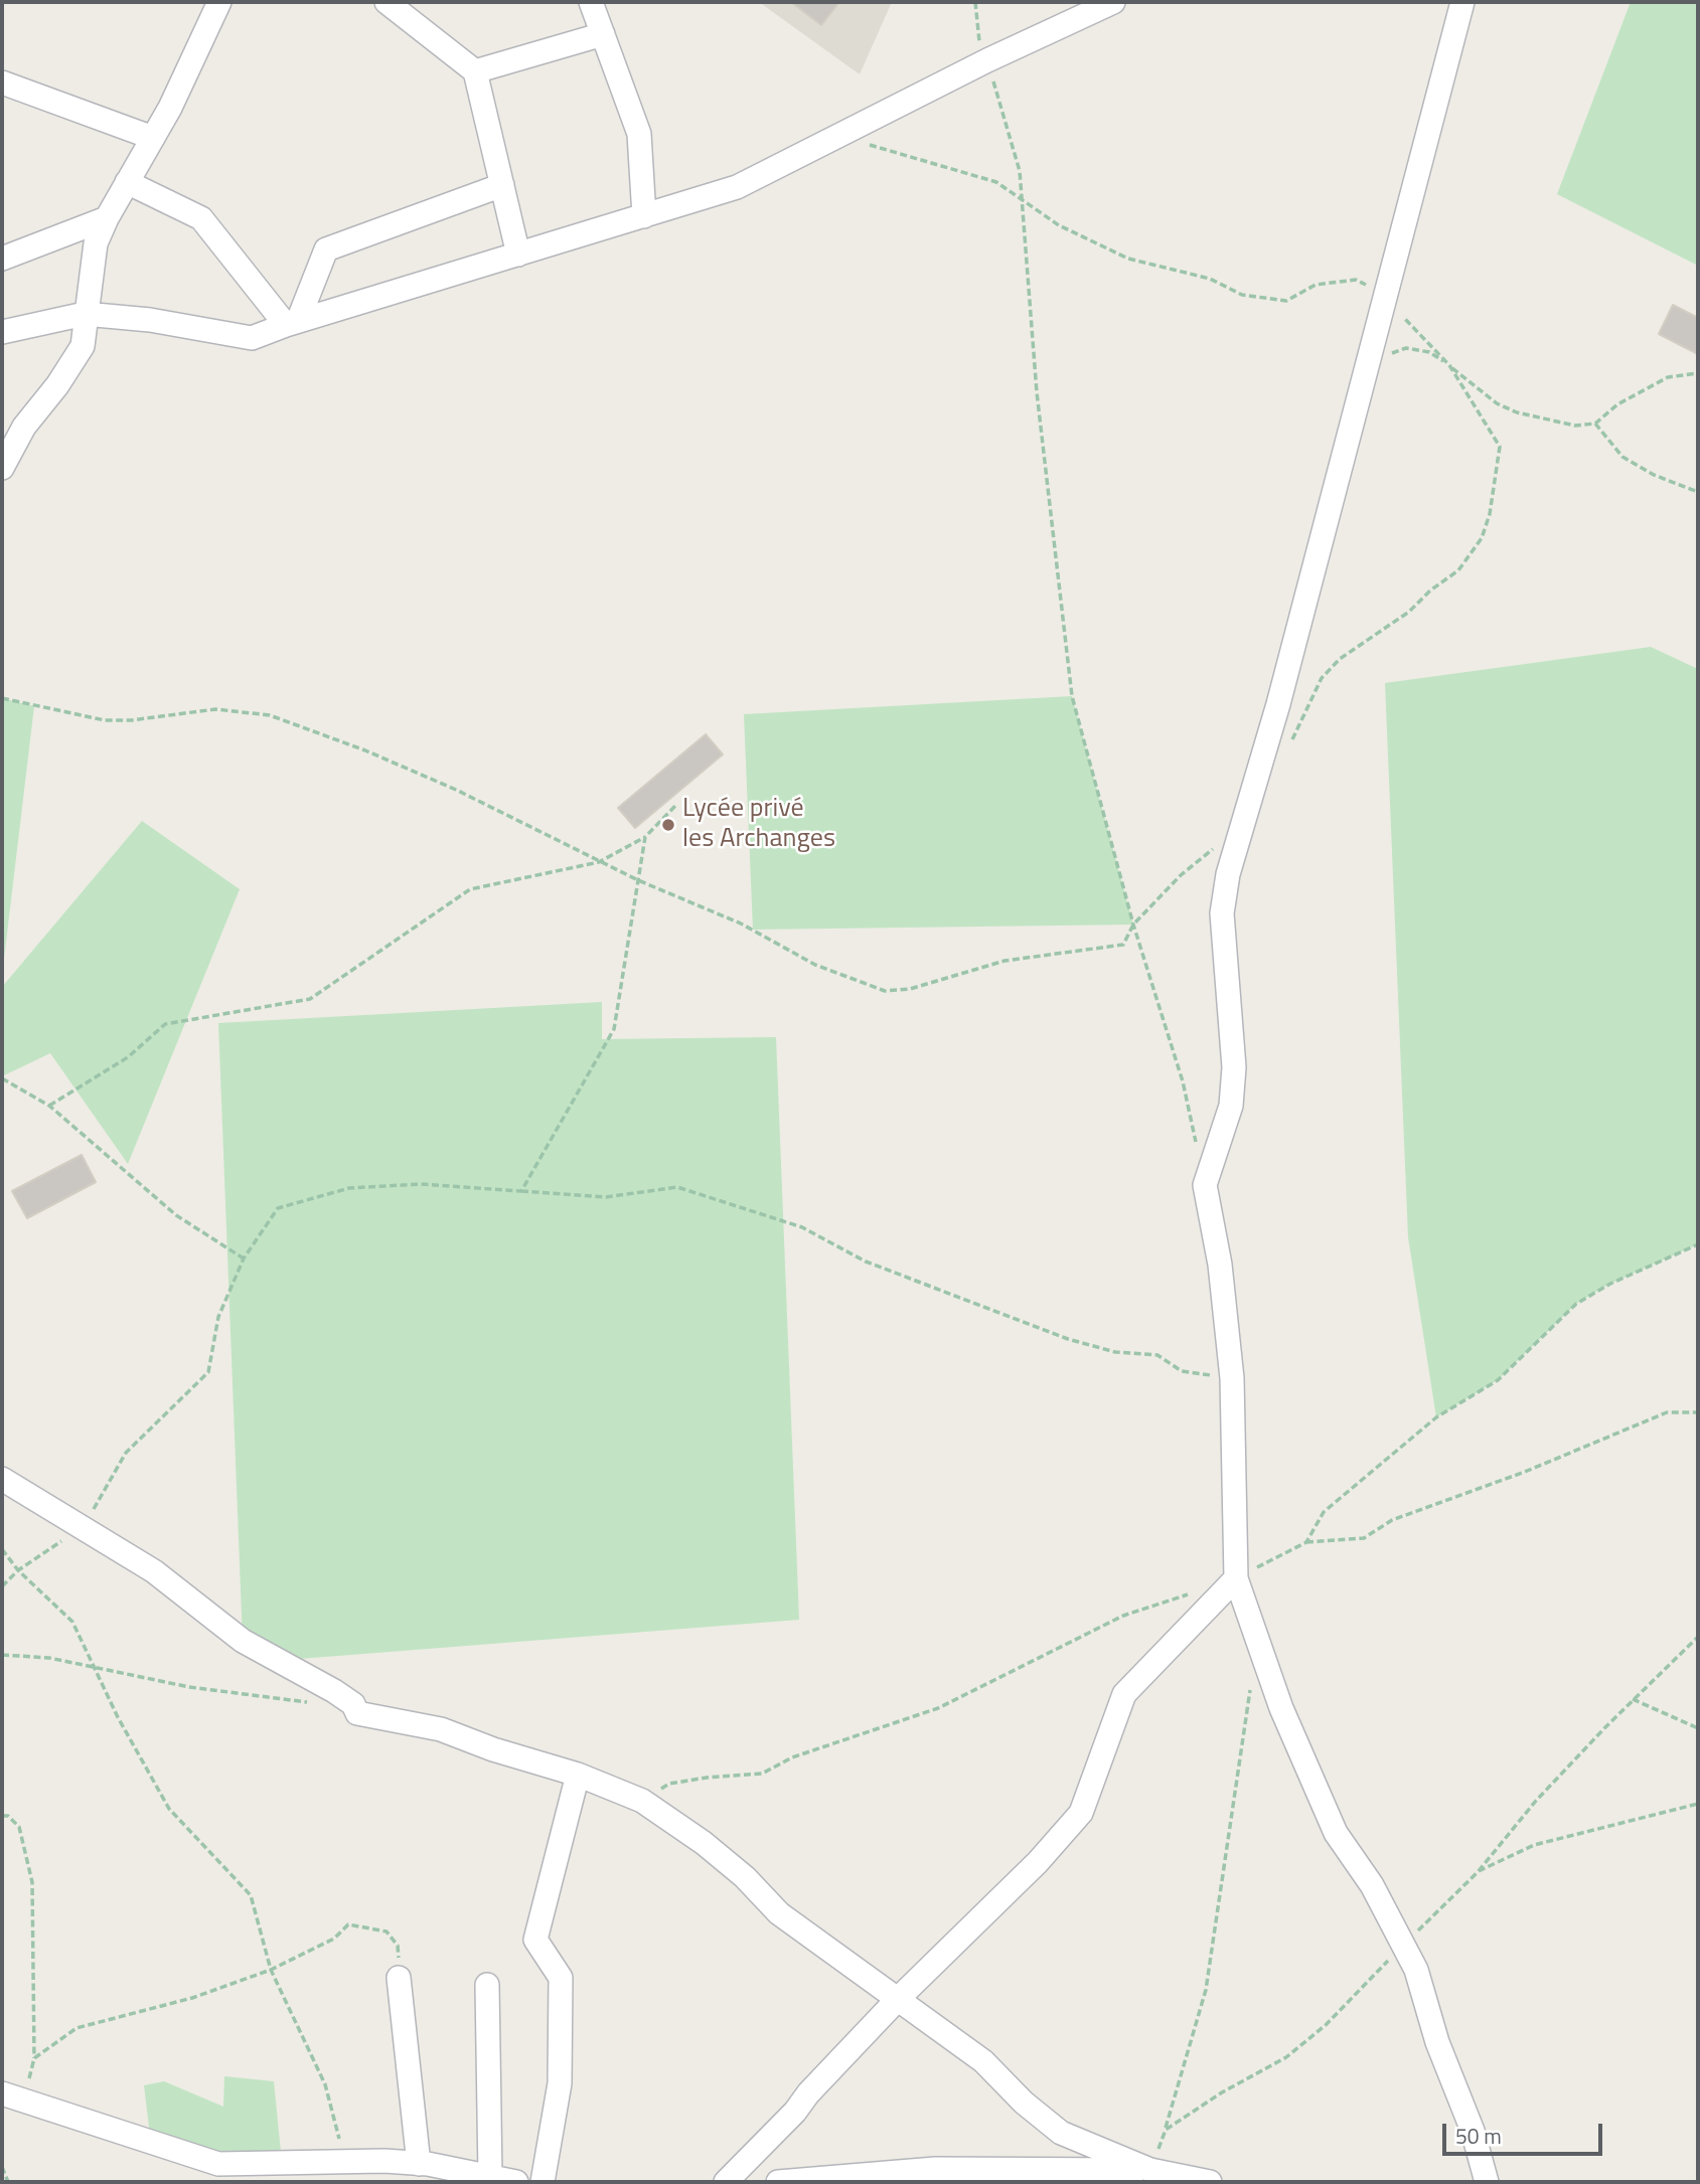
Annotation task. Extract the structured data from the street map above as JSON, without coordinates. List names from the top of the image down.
{
  "places": ["Lycée privé les Archanges"],
  "scale_bar": "50 m"
}
